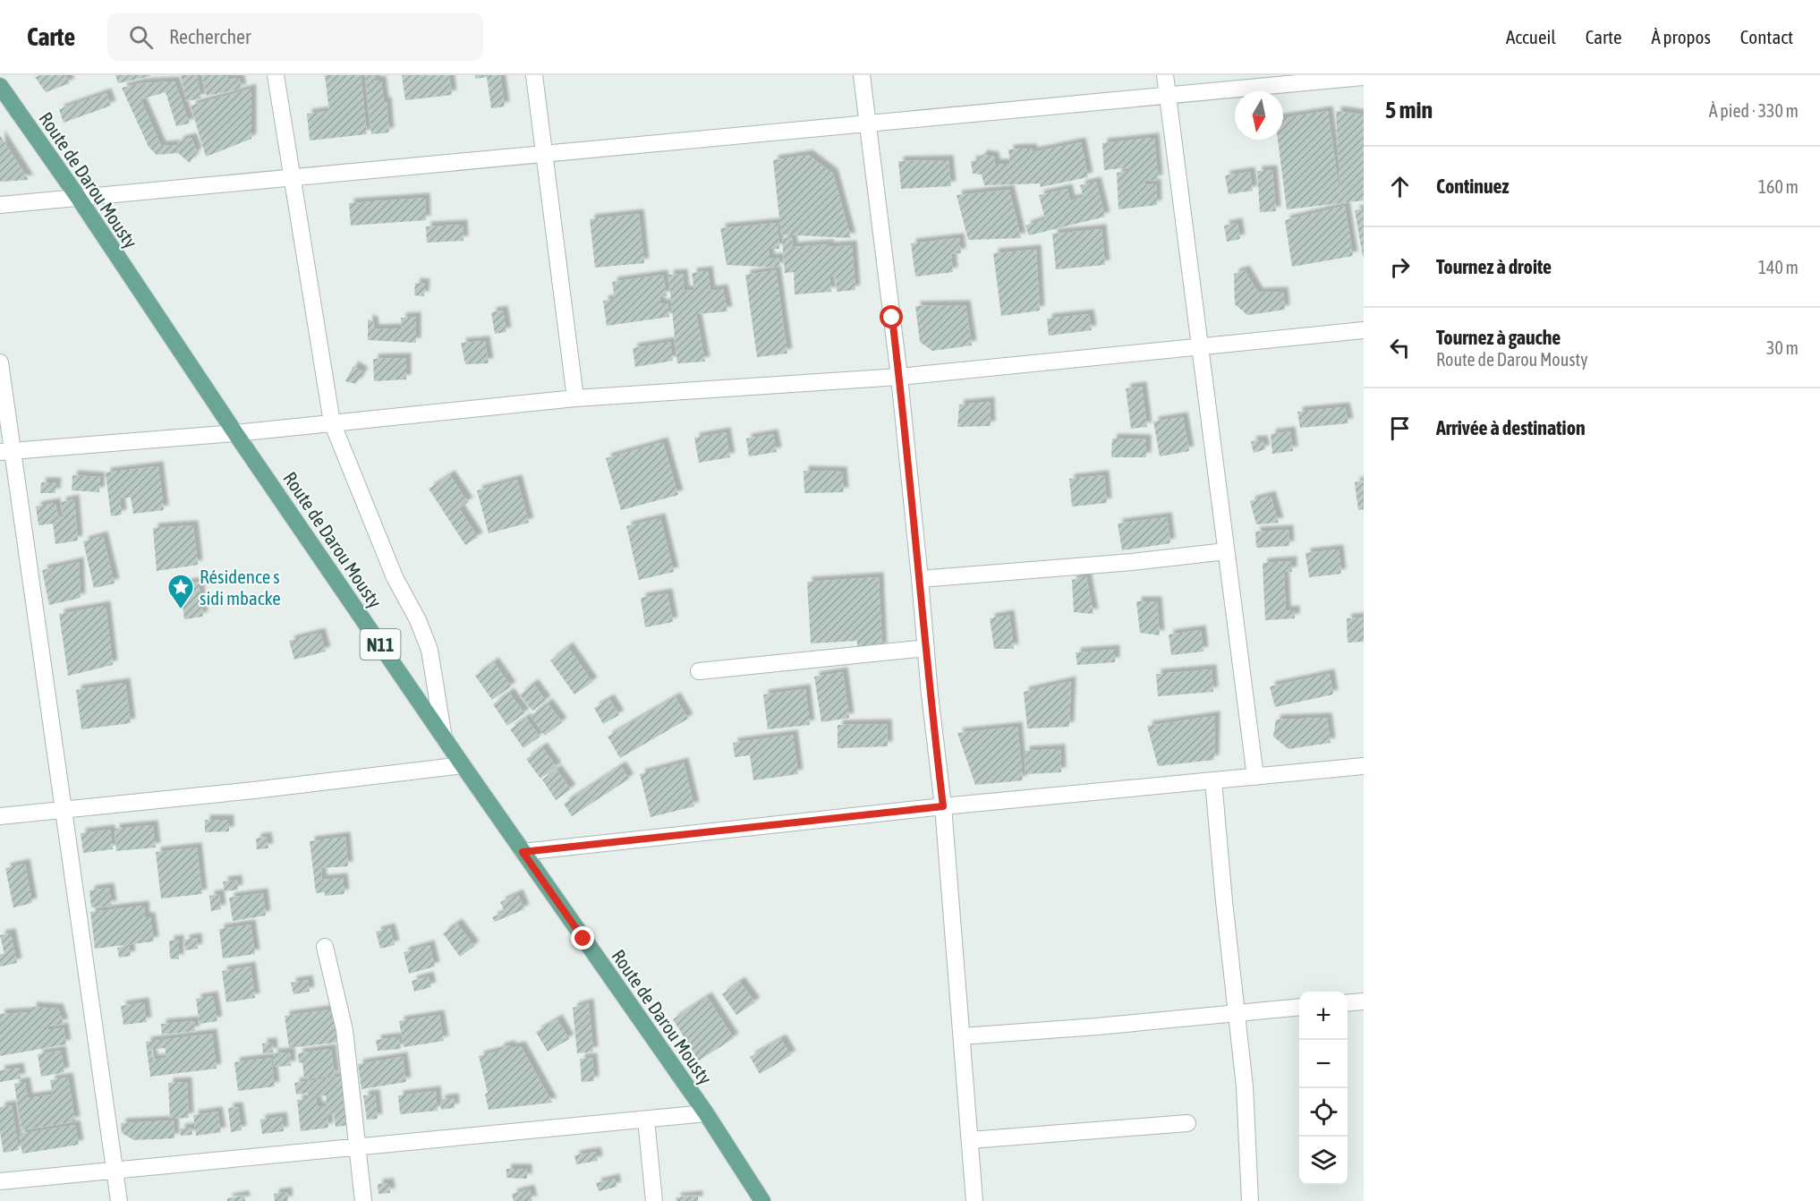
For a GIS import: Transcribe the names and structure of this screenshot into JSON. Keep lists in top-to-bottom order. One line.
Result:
{"streets":{"main road":["Route de Darou Mousty","N11"]},"places":{"place":["Résidence s sidi mbacke"]},"north":"bottom","page":{"header":"Carte","search":"Rechercher","nav":["Accueil","Carte","À propos","Contact"],"heading":["5 min","À pied · 330 m"],"list":[["Continuez","160 m"],["Tournez à droite","140 m"],["Tournez à gauche","Route de Darou Mousty","30 m"],"Arrivée à destination"],"map_buttons":["+","−"]}}
